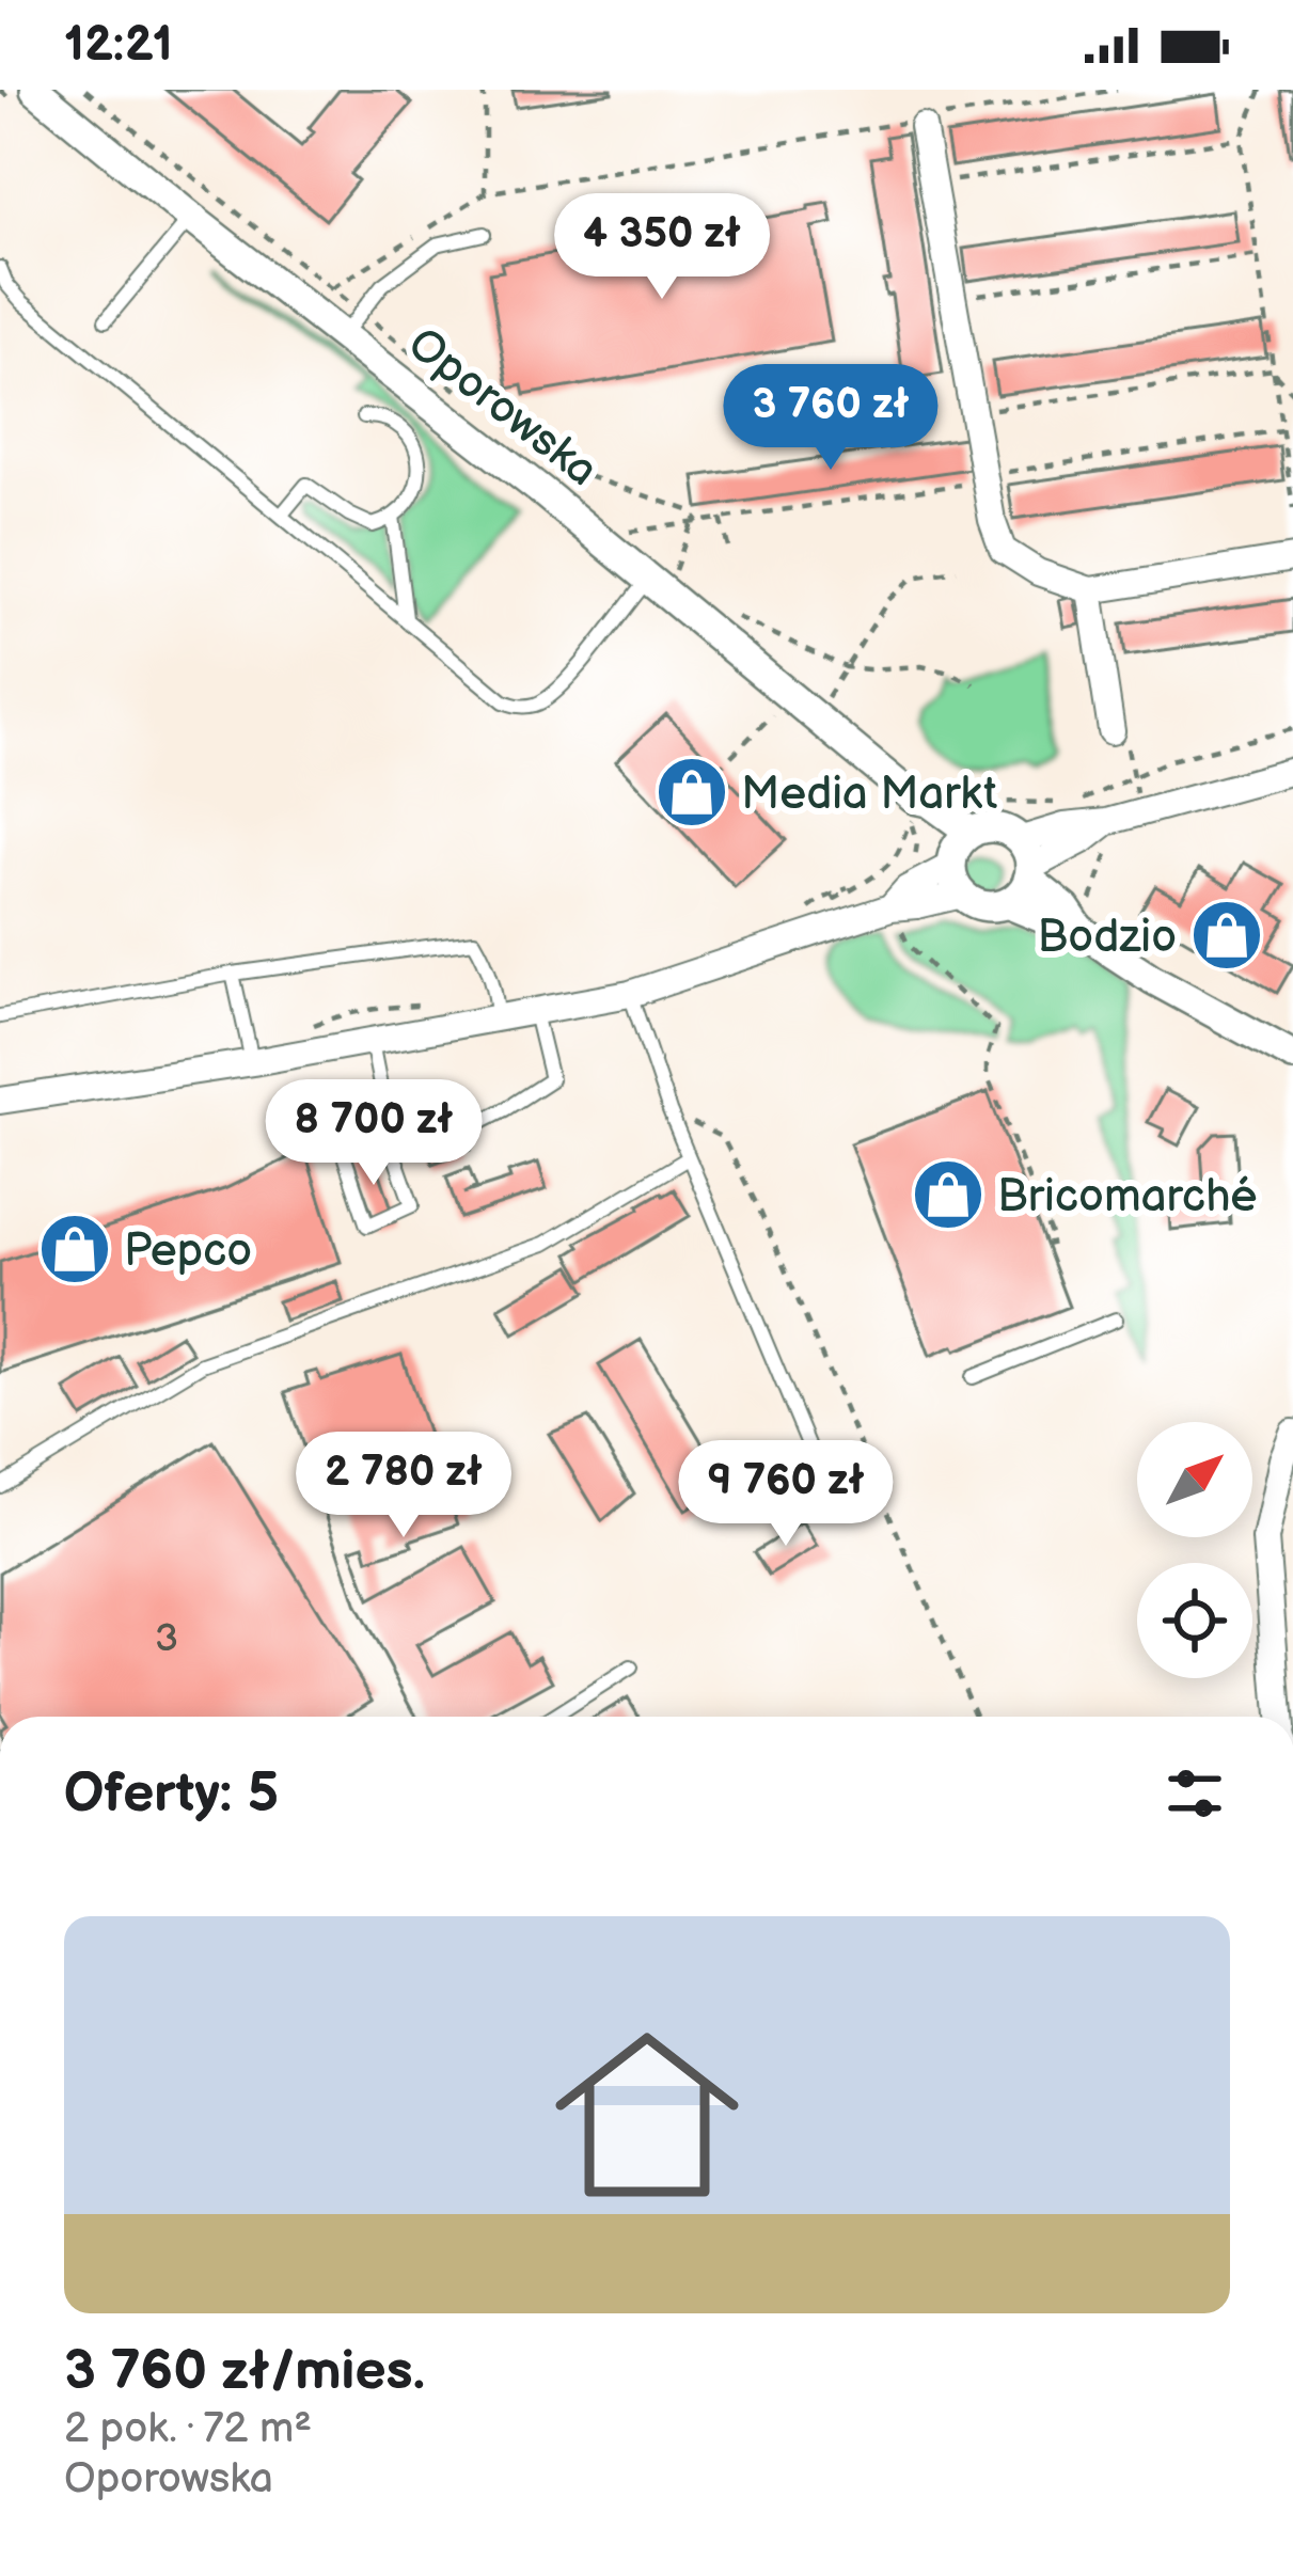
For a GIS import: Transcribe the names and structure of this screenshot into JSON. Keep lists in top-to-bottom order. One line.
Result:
{"streets":{"street":["Oporowska"]},"places":{"shop":["Media Markt","Bodzio","Bricomarché","Pepco"]},"house_numbers":["3"],"north":"top right","page":{"status":"12:21","price":["4 350 zł","3 760 zł","8 700 zł","2 780 zł","9 760 zł"],"heading":"Oferty: 5","list":[{"name":"3 760 zł/mies.","note":"2 pok. · 72 m² · Oporowska"}]}}
